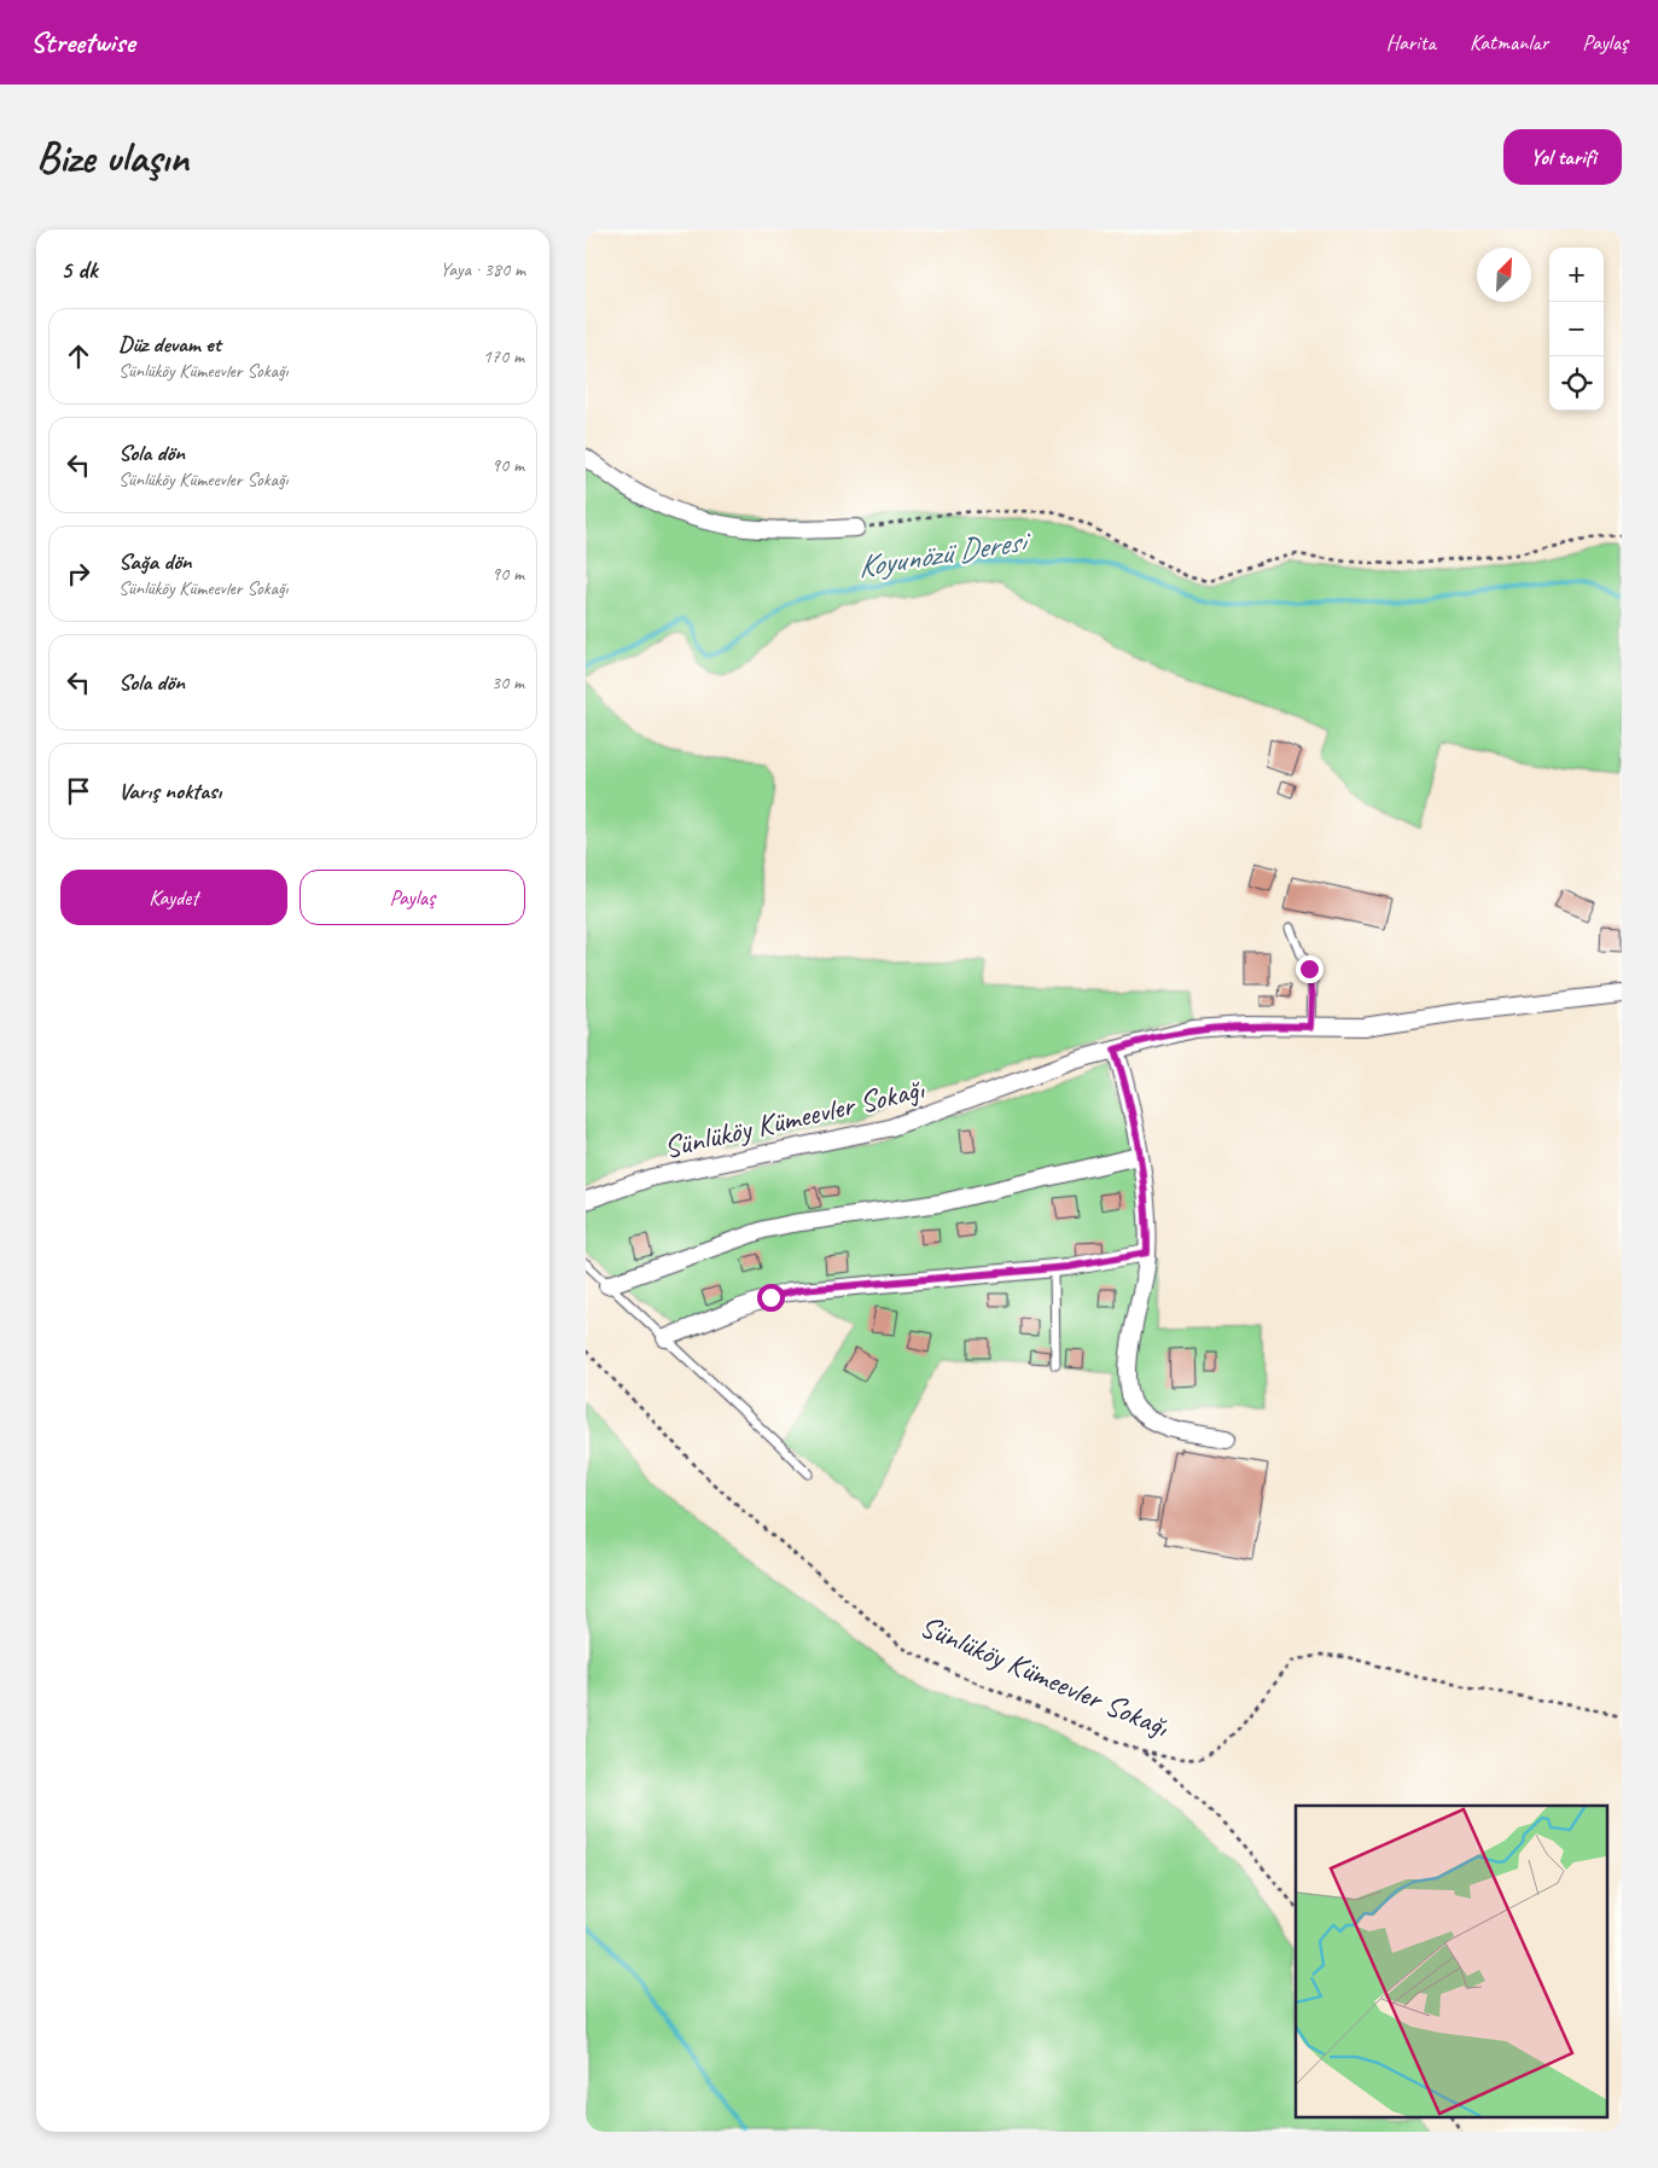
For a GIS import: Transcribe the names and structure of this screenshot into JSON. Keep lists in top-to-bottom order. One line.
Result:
{"streets":{"street":["Sünlüköy Kümeevler Sokağı"]},"water":["Koyunözü Deresi"],"north":"top right","page":{"header":"Streetwise","nav":["Harita","Katmanlar","Paylaş"],"buttons":["Yol tarifi",["Kaydet","Paylaş"]],"title":"Bize ulaşın","heading":["5 dk","Yaya · 380 m"],"map_buttons":["+","−"],"list":[["Düz devam et","Sünlüköy Kümeevler Sokağı","170 m"],["Sola dön","Sünlüköy Kümeevler Sokağı","90 m"],["Sağa dön","Sünlüköy Kümeevler Sokağı","90 m"],["Sola dön","30 m"],"Varış noktası"]}}
